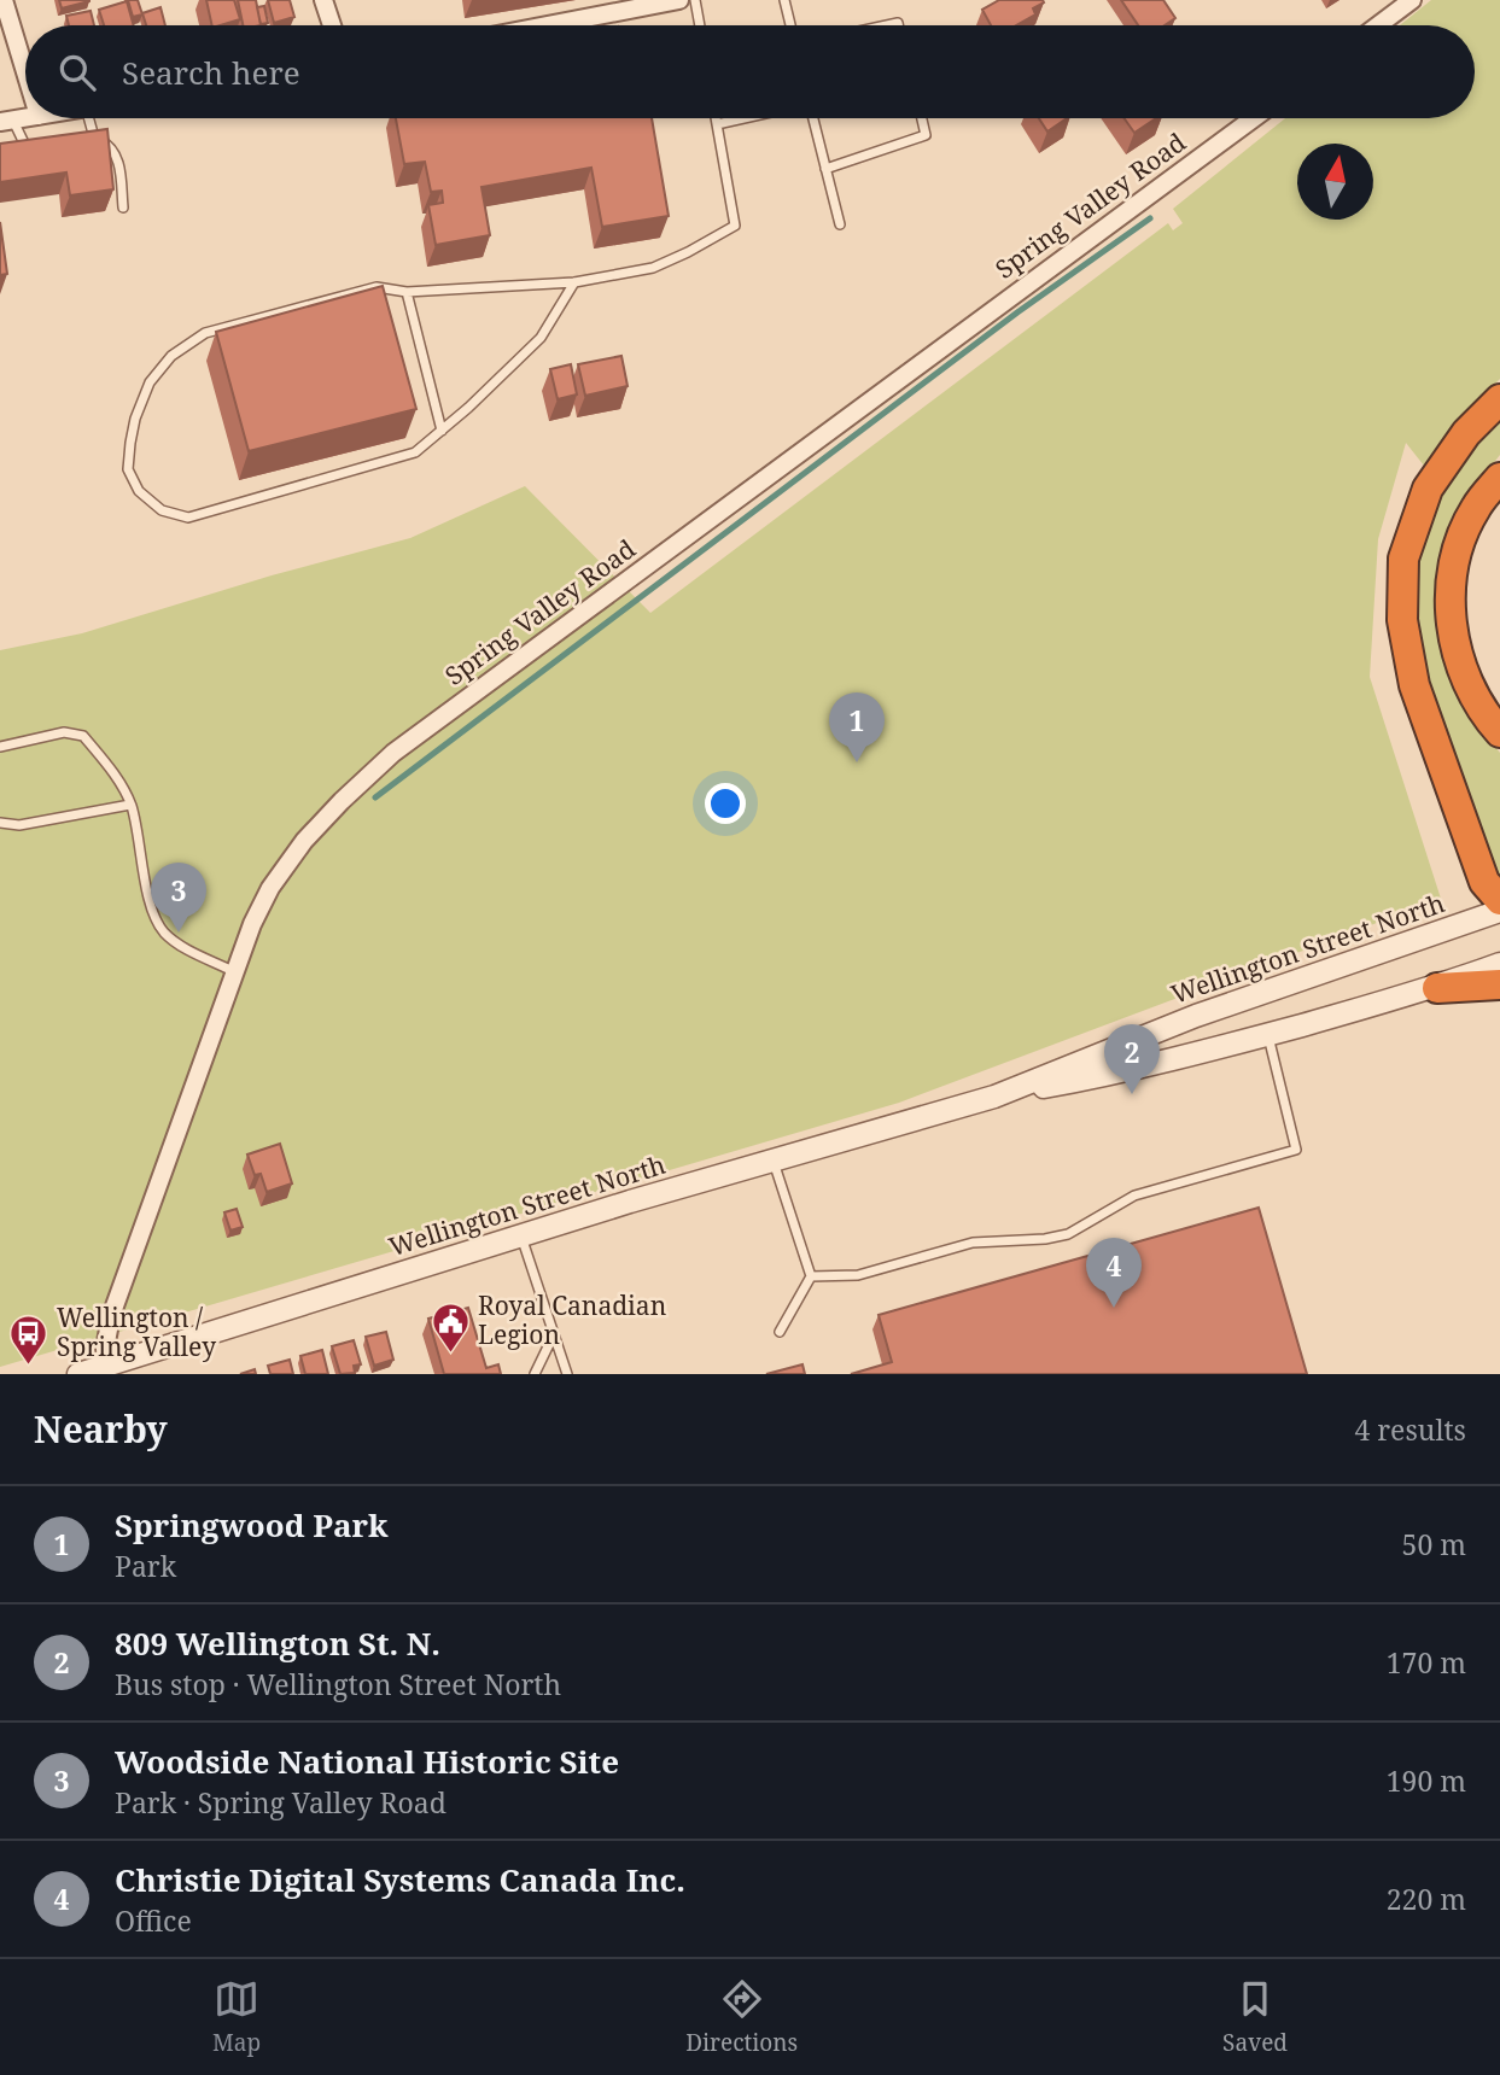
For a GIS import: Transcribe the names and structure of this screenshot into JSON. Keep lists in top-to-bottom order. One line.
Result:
{"streets":{"street":["Spring Valley Road","Wellington Street North"]},"crossings":[["Spring Valley Road","Wellington Street North"]],"places":{"public building":["Royal Canadian Legion"],"bus stop":["Wellington / Spring Valley"]},"north":"top","page":{"search":"Search here","pins":["1","3","2","4"],"heading":["Nearby","4 results"],"list":[{"mark":"1","name":"Springwood Park","note":"Park","value":"50 m"},{"mark":"2","name":"809 Wellington St. N.","note":"Bus stop · Wellington Street North","value":"170 m"},{"mark":"3","name":"Woodside National Historic Site","note":"Park · Spring Valley Road","value":"190 m"},{"mark":"4","name":"Christie Digital Systems Canada Inc.","note":"Office","value":"220 m"}],"nav":["Map","Directions","Saved"]}}
